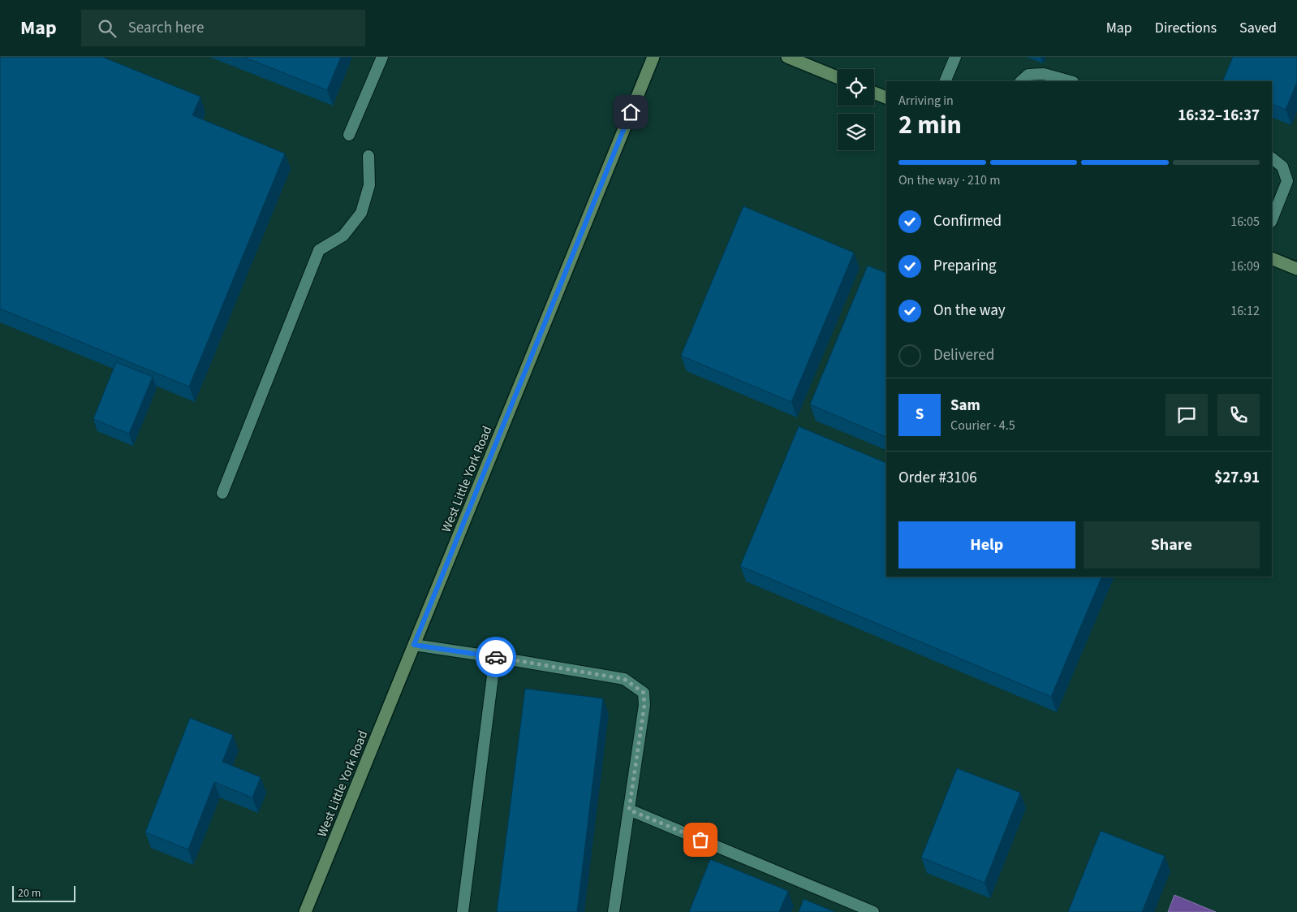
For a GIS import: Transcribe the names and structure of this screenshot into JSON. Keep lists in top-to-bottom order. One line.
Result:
{"streets":{"main road":["West Little York Road"]},"scale_bar":"20 m","page":{"header":"Map","search":"Search here","nav":["Map","Directions","Saved"],"heading":["2 min","Arriving in","16:32–16:37"],"panel":["Sam","Courier · 4.5","Order #3106","$27.91"],"bar":"On the way · 210 m","list":[["Confirmed","16:05"],["Preparing","16:09"],["On the way","16:12"],"Delivered"],"round":"S","buttons":["Help","Share"],"scale":"20 m"}}
